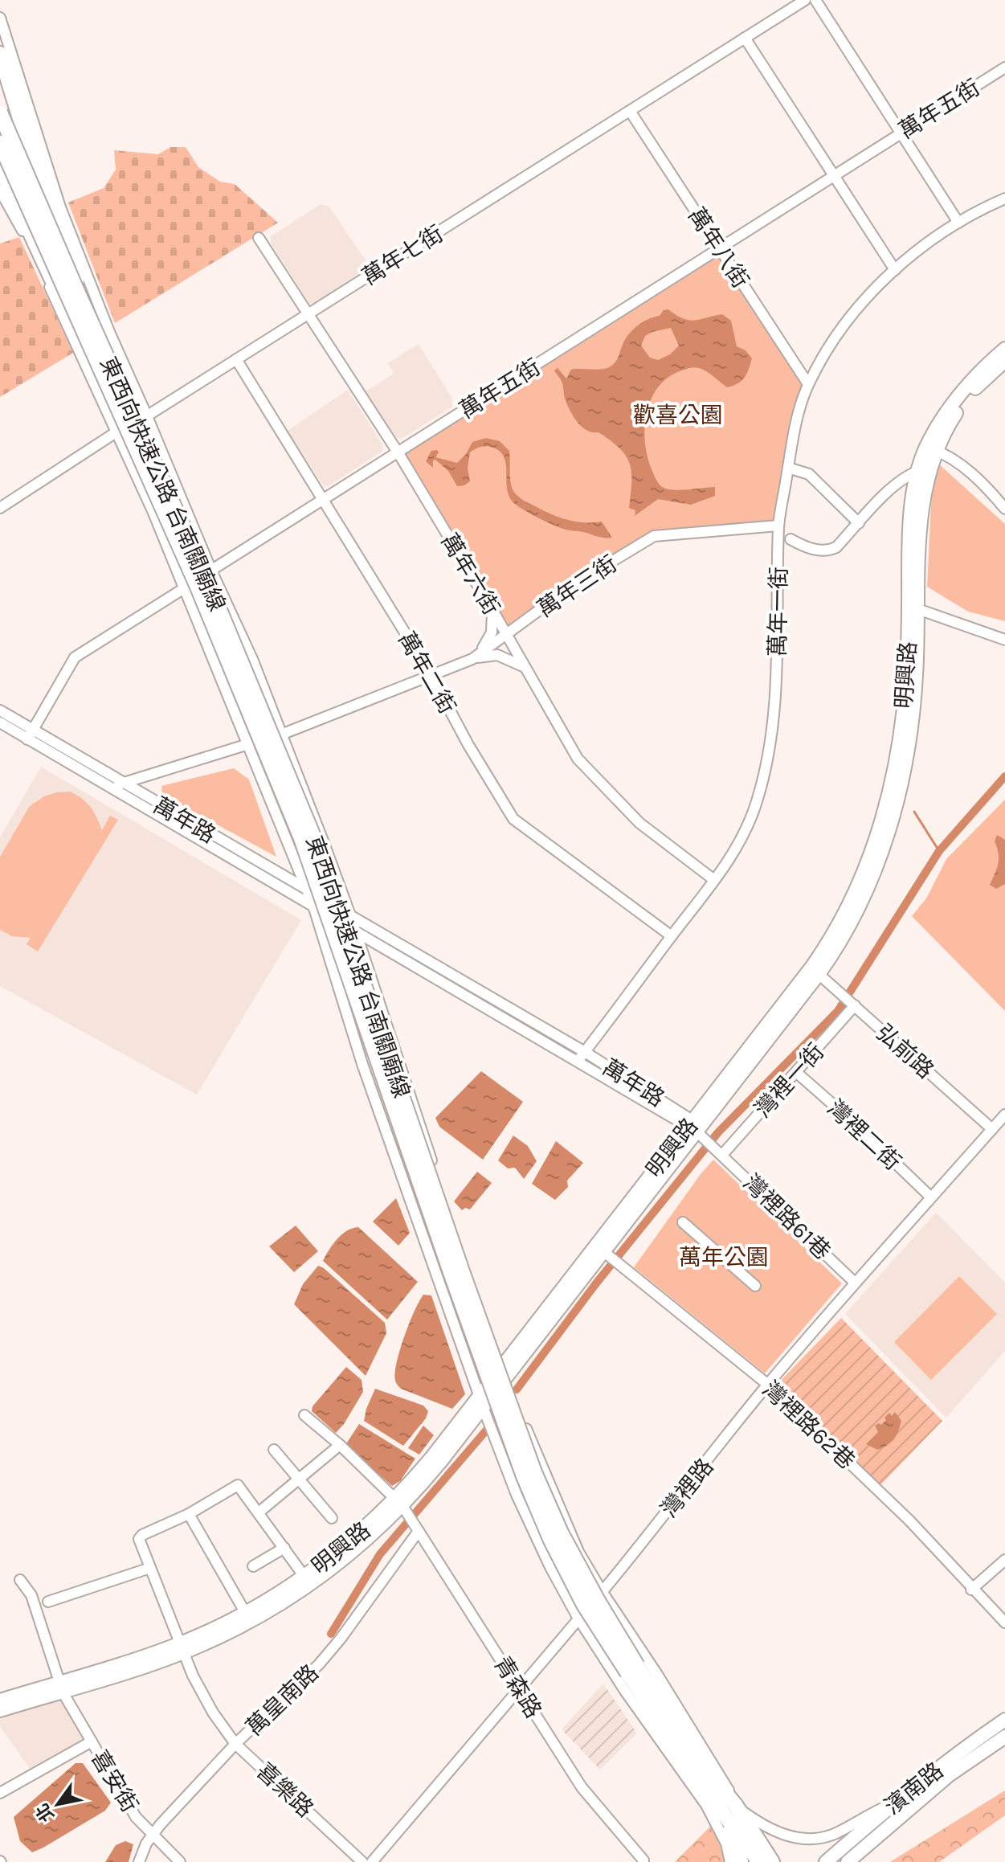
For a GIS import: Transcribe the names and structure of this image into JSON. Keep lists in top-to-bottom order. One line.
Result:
{"streets":{"highway":["東西向快速公路 台南關廟線"],"main road":["明興路","濱南路"],"street":["萬年五街","萬年八街","萬年七街","萬年六街","萬年三街","萬年一街","萬年二街","萬年路","弘前路","灣裡一街","灣裡二街","灣裡路61巷","灣裡路62巷","灣裡路","青森路","萬皇南路","喜安街","喜樂路"]},"crossings":[["萬年五街","萬年八街"],["萬年五街","萬年六街"],["萬年五街","萬年二街"],["萬年五街","萬年路"],["萬年八街","萬年七街"],["萬年八街","萬年一街"],["萬年七街","萬年六街"],["萬年七街","萬年二街"],["萬年六街","萬年三街"],["萬年六街","萬年一街"],["萬年三街","萬年一街"],["萬年三街","萬年二街"],["萬年一街","萬年二街"],["萬年一街","萬年路"],["明興路","萬年路"],["明興路","弘前路"],["明興路","灣裡路62巷"],["明興路","青森路"],["明興路","喜安街"],["明興路","喜樂路"],["萬年路","灣裡一街"],["萬年路","灣裡路61巷"],["弘前路","灣裡一街"],["弘前路","灣裡路"],["灣裡一街","灣裡二街"],["灣裡一街","灣裡路61巷"],["灣裡二街","灣裡路"],["灣裡路61巷","灣裡路"],["灣裡路62巷","灣裡路"],["灣裡路","青森路"],["青森路","萬皇南路"],["萬皇南路","喜安街"],["萬皇南路","喜樂路"]],"parks":["歡喜公園","萬年公園"],"north":"bottom left"}
